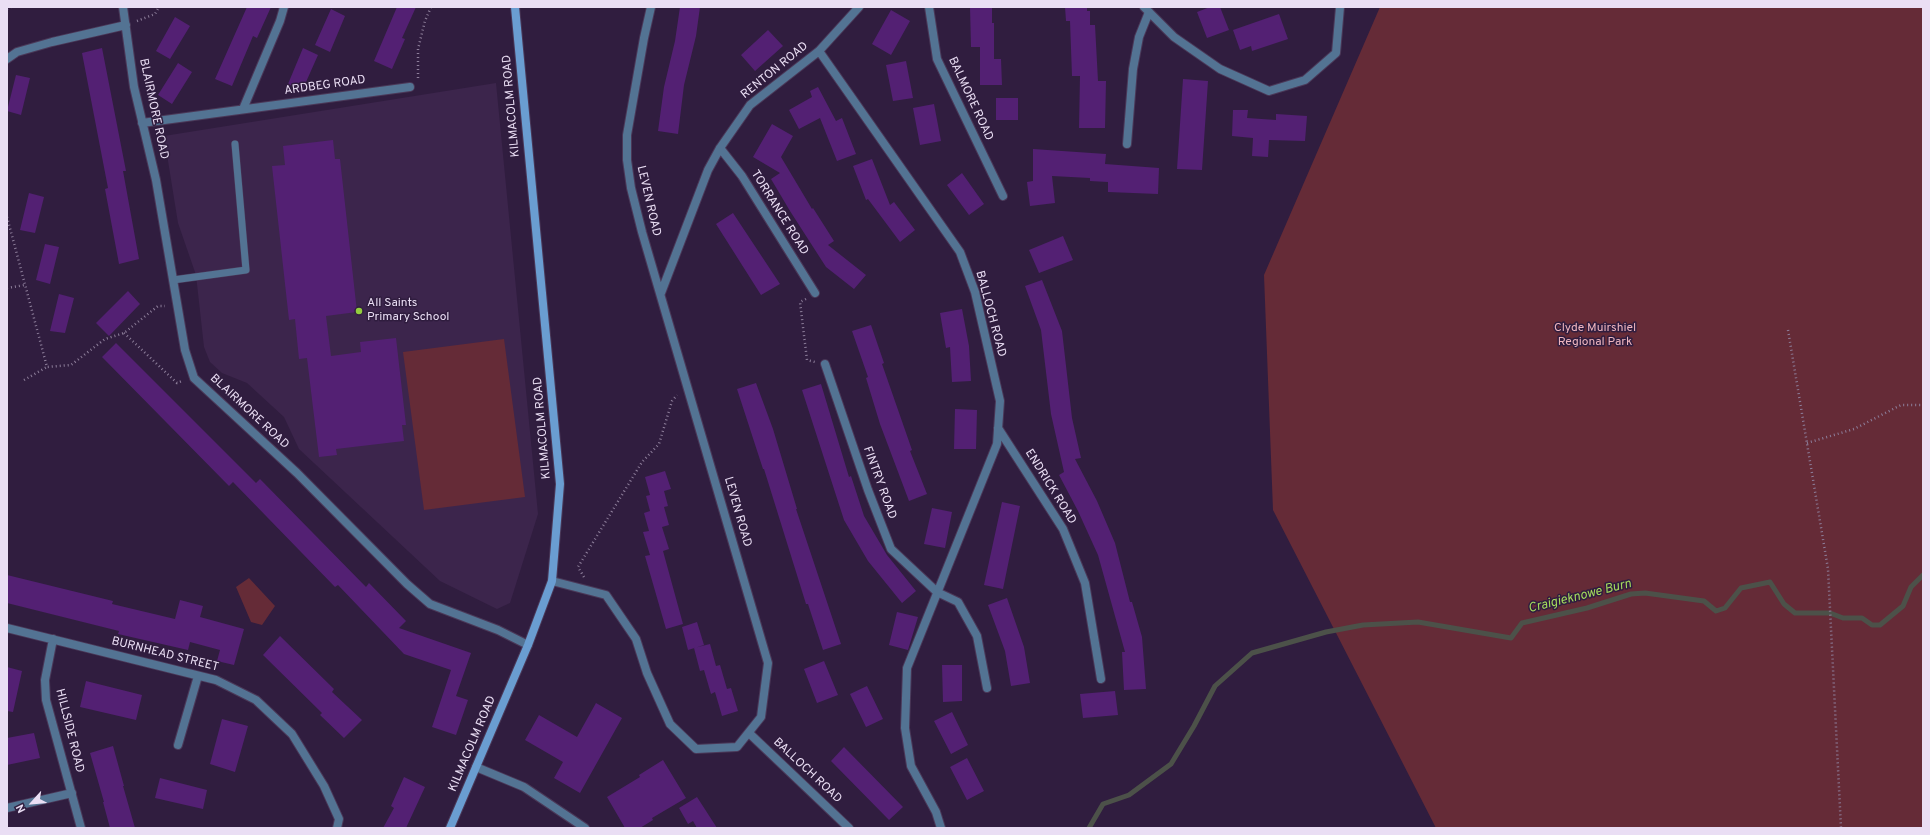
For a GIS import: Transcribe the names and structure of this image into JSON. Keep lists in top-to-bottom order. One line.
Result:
{"streets":{"main road":["KILMACOLM ROAD"],"street":["RENTON ROAD","ARDBEG ROAD","BALMORE ROAD","BLAIRMORE ROAD","LEVEN ROAD","TORRANCE ROAD","BALLOCH ROAD","FINTRY ROAD","ENDRICK ROAD","BURNHEAD STREET","HILLSIDE ROAD"]},"crossings":[["RENTON ROAD","LEVEN ROAD"],["RENTON ROAD","TORRANCE ROAD"],["RENTON ROAD","BALLOCH ROAD"],["ARDBEG ROAD","BLAIRMORE ROAD"],["KILMACOLM ROAD","BLAIRMORE ROAD"],["KILMACOLM ROAD","LEVEN ROAD"],["LEVEN ROAD","BALLOCH ROAD"],["BALLOCH ROAD","FINTRY ROAD"],["BALLOCH ROAD","ENDRICK ROAD"],["BURNHEAD STREET","HILLSIDE ROAD"]],"water":["Craigieknowe Burn"],"parks":["Clyde Muirshiel Regional Park"],"places":["All Saints Primary School"],"north":"bottom left"}
